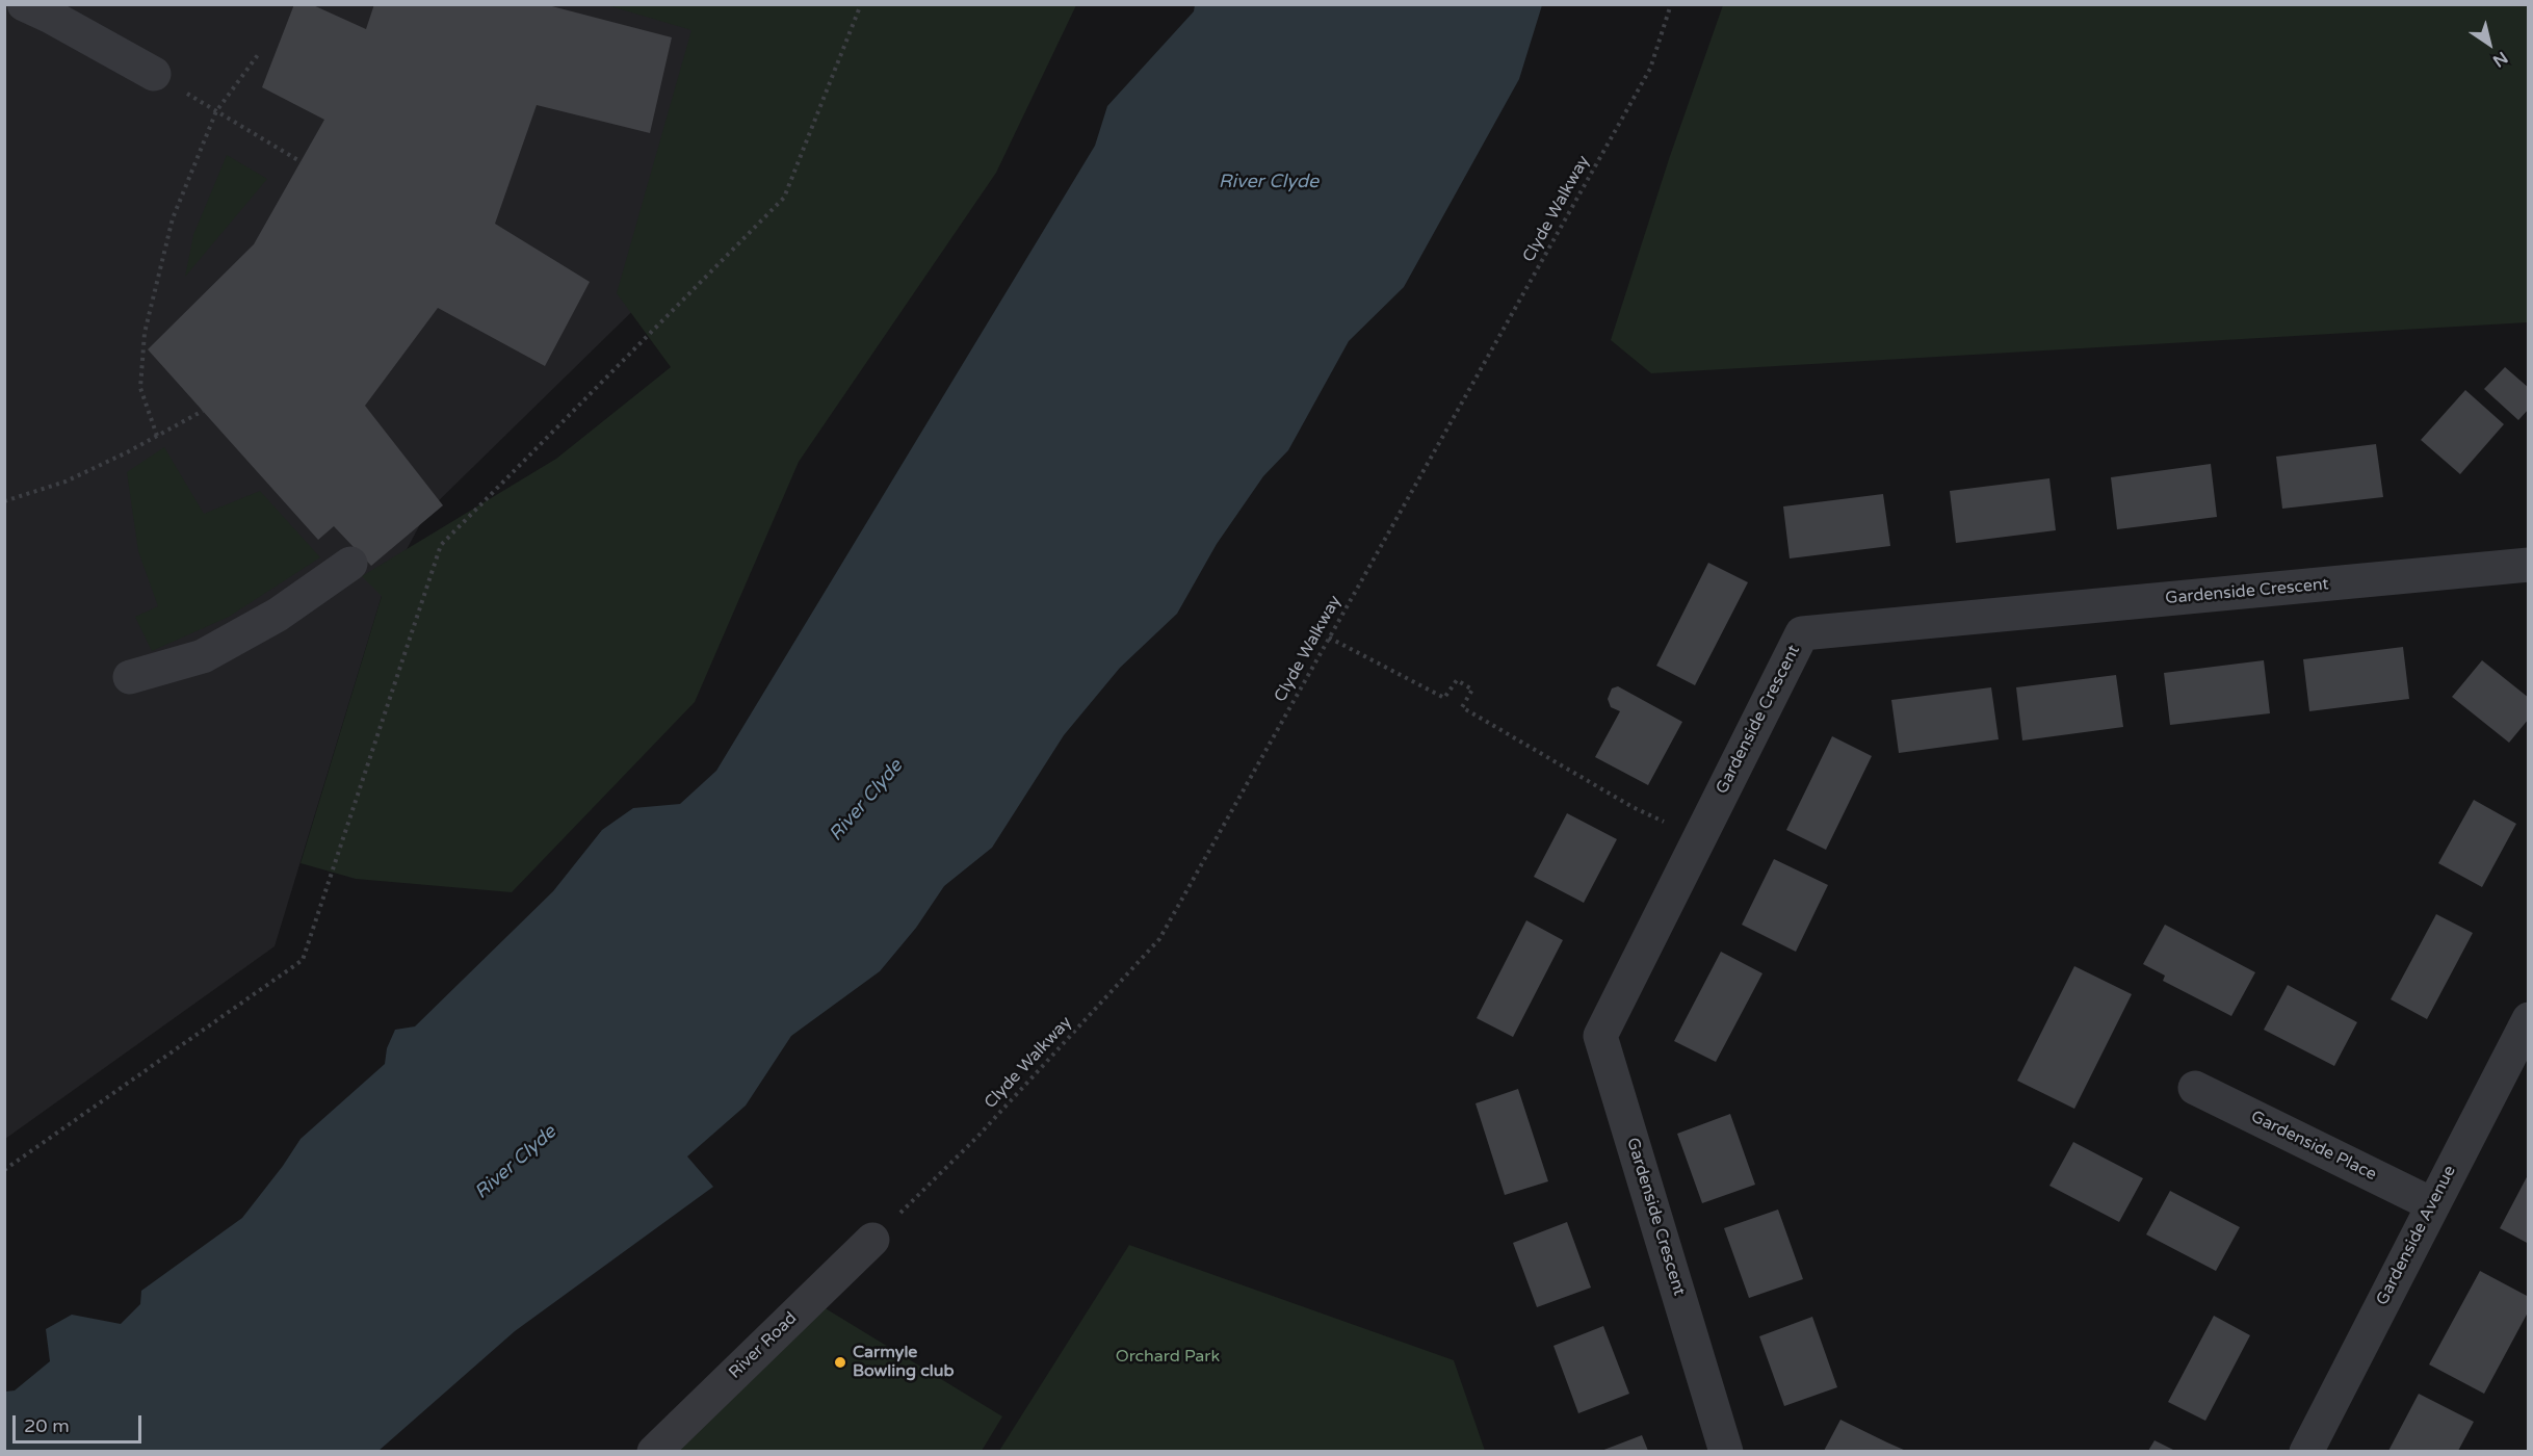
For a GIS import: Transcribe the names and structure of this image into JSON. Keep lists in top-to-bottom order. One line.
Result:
{"streets":{"street":["Gardenside Crescent","Gardenside Place","Gardenside Avenue","River Road"],"path":["Clyde Walkway"]},"crossings":[["Clyde Walkway","River Road"],["Gardenside Place","Gardenside Avenue"]],"water":["River Clyde"],"parks":["Orchard Park"],"places":["Carmyle Bowling club"],"scale_bar":"20 m","north":"bottom right"}
